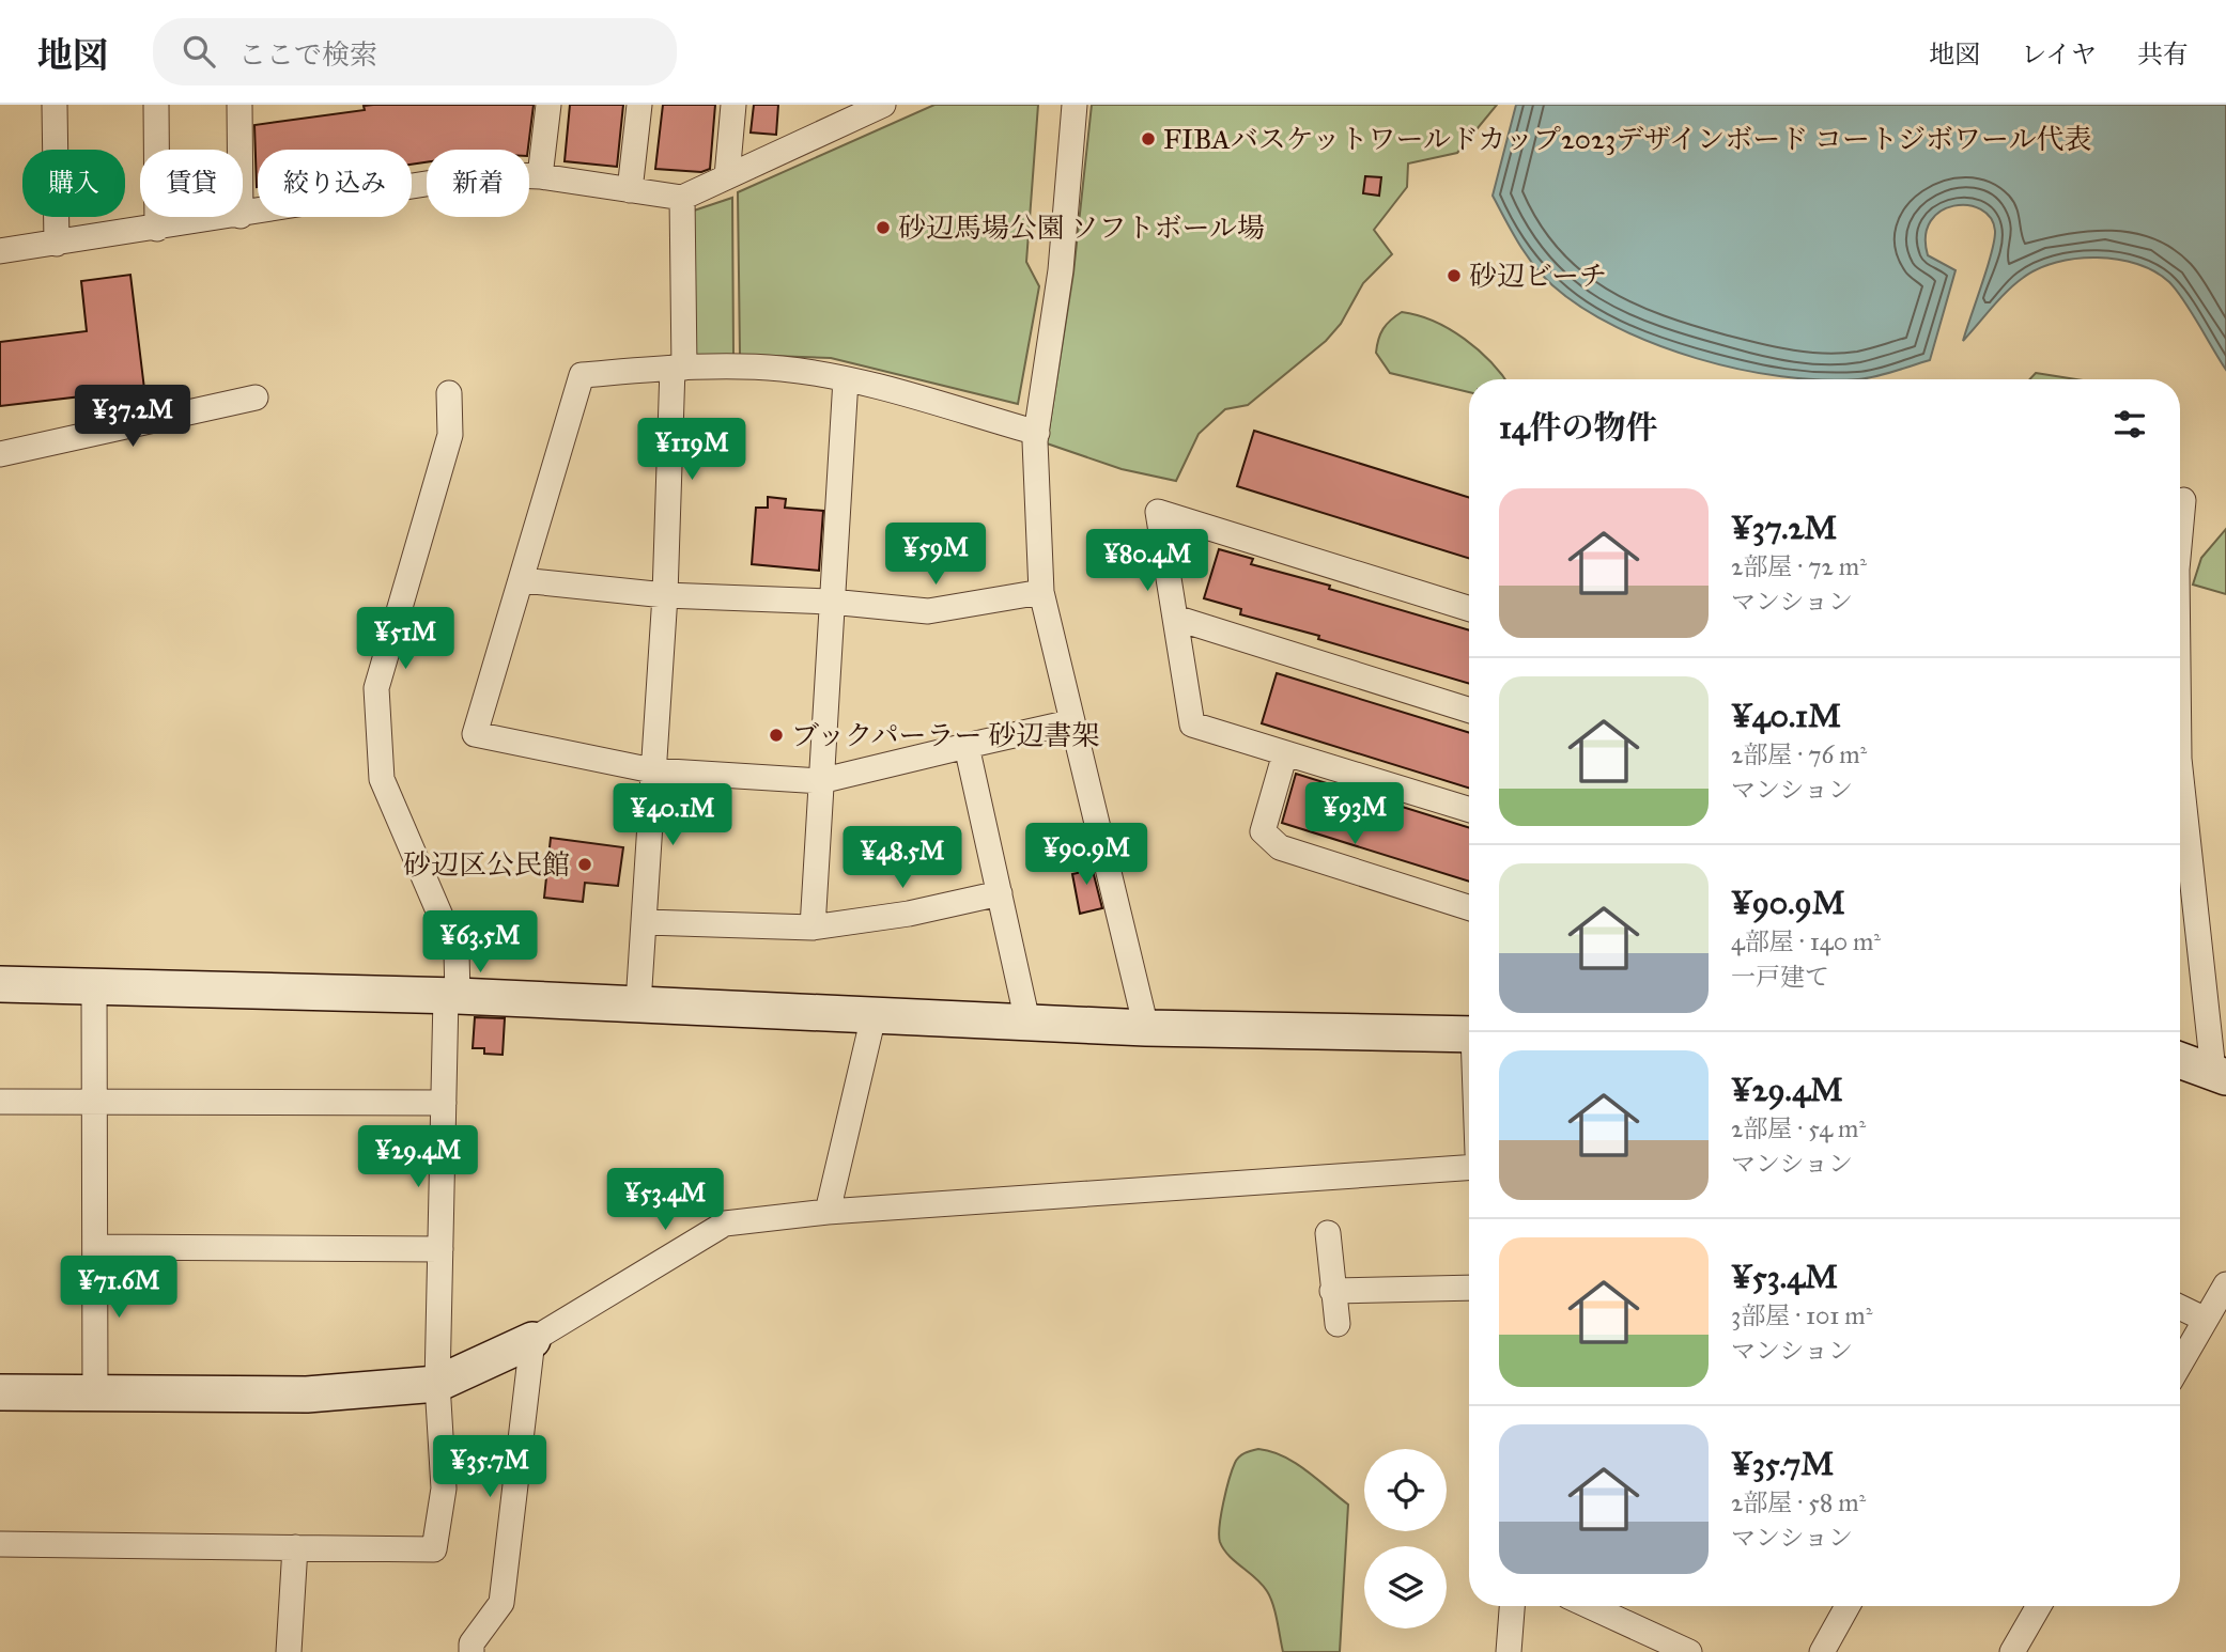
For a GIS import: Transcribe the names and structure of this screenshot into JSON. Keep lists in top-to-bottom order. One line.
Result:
{"places":["FIBAバスケットワールドカップ2023デザインボード コートジボワール代表","砂辺馬場公園 ソフトボール場","砂辺ビーチ","ブックパーラー 砂辺書架","砂辺区公民館"],"page":{"header":"地図","search":"ここで検索","nav":["地図","レイヤ","共有"],"chip":["購入","賃貸","絞り込み","新着"],"heading":"14件の物件","price":["¥37.2M","¥119M","¥59M","¥80.4M","¥51M","¥93M","¥40.1M","¥90.9M","¥48.5M","¥63.5M","¥29.4M","¥53.4M","¥71.6M","¥35.7M"],"list":[{"name":"¥37.2M","note":"2部屋 · 72 m² · マンション"},{"name":"¥40.1M","note":"2部屋 · 76 m² · マンション"},{"name":"¥90.9M","note":"4部屋 · 140 m² · 一戸建て"},{"name":"¥29.4M","note":"2部屋 · 54 m² · マンション"},{"name":"¥53.4M","note":"3部屋 · 101 m² · マンション"},{"name":"¥35.7M","note":"2部屋 · 58 m² · マンション"}]}}
